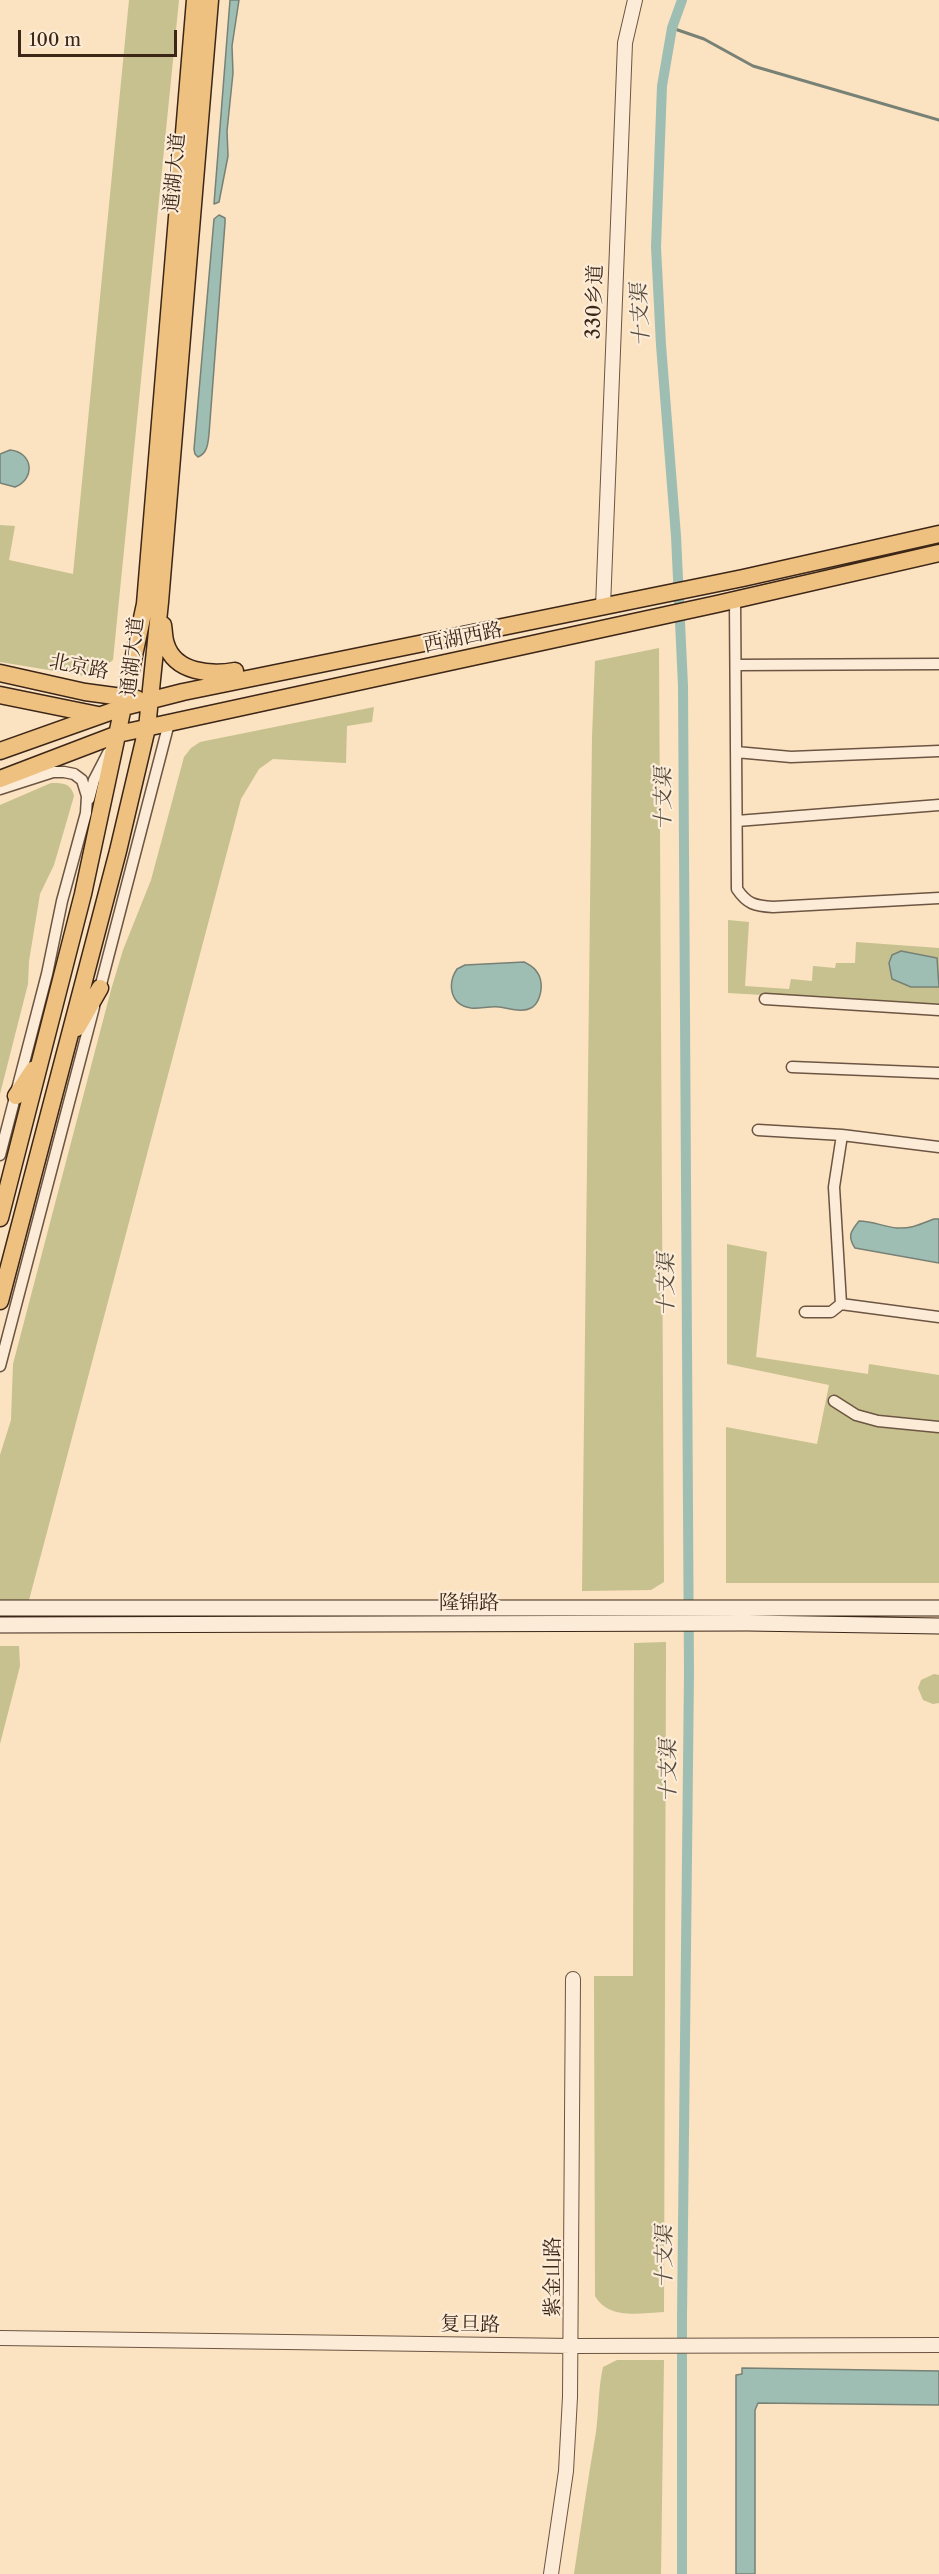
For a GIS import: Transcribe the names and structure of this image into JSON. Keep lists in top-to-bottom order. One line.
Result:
{"streets":{"main road":["通湖大道","西湖西路","北京路","隆锦路"],"street":["330乡道","紫金山路","复旦路"]},"crossings":[["通湖大道","西湖西路"],["通湖大道","北京路"],["330乡道","西湖西路"],["西湖西路","北京路"],["紫金山路","复旦路"]],"water":["十支渠"],"scale_bar":"100 m"}
